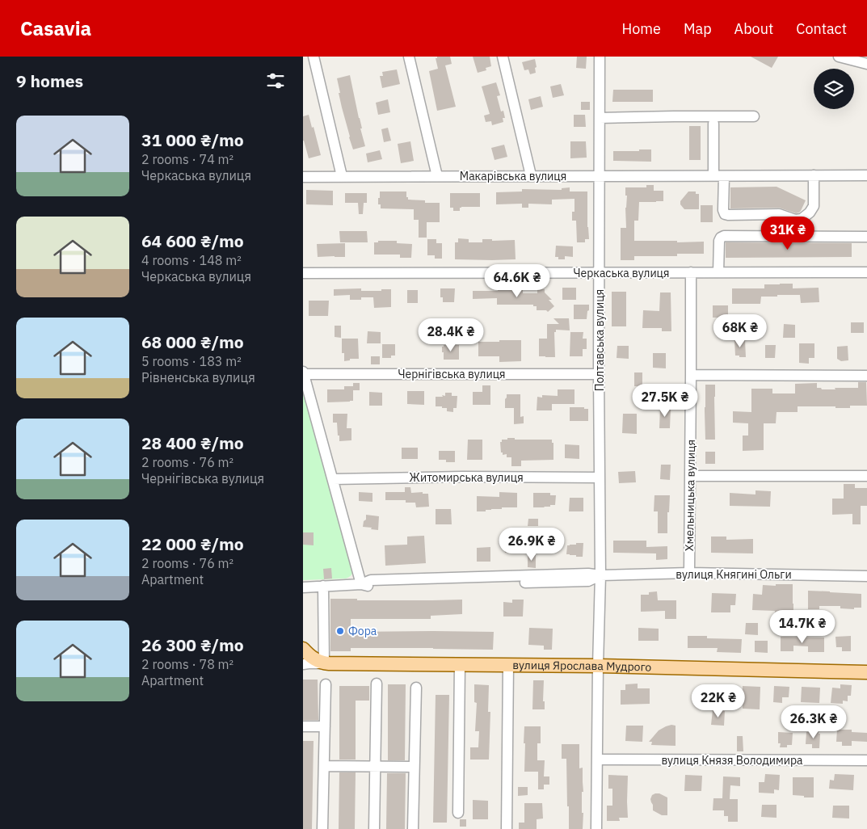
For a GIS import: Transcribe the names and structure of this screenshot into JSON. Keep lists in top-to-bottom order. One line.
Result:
{"streets":{"main road":["вулиця Ярослава Мудрого"],"street":["Макарівська вулиця","Черкаська вулиця","Полтавська вулиця","Чернігівська вулиця","Житомирська вулиця","Хмельницька вулиця","вулиця Княгині Ольги","вулиця Князя Володимира"]},"crossings":[["Макарівська вулиця","Полтавська вулиця"],["Черкаська вулиця","Полтавська вулиця"],["Черкаська вулиця","Хмельницька вулиця"],["Полтавська вулиця","Чернігівська вулиця"],["Полтавська вулиця","Житомирська вулиця"],["Полтавська вулиця","вулиця Княгині Ольги"],["Полтавська вулиця","вулиця Ярослава Мудрого"],["Полтавська вулиця","вулиця Князя Володимира"],["Хмельницька вулиця","вулиця Княгині Ольги"]],"places":["Фора"],"page":{"header":"Casavia","nav":["Home","Map","About","Contact"],"heading":"9 homes","list":[{"name":"31 000 ₴/mo","note":"2 rooms · 74 m² · Черкаська вулиця"},{"name":"64 600 ₴/mo","note":"4 rooms · 148 m² · Черкаська вулиця"},{"name":"68 000 ₴/mo","note":"5 rooms · 183 m² · Рівненська вулиця"},{"name":"28 400 ₴/mo","note":"2 rooms · 76 m² · Чернігівська вулиця"},{"name":"22 000 ₴/mo","note":"2 rooms · 76 m² · Apartment"},{"name":"26 300 ₴/mo","note":"2 rooms · 78 m² · Apartment"}],"price":["31K ₴","64.6K ₴","68K ₴","28.4K ₴","27.5K ₴","26.9K ₴","14.7K ₴","22K ₴","26.3K ₴"]}}
